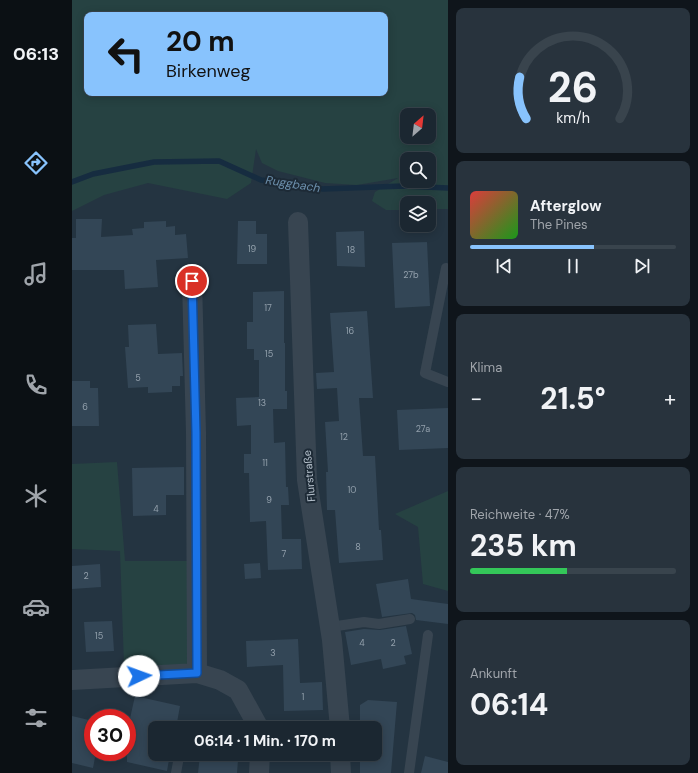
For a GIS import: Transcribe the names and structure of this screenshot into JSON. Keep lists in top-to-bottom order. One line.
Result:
{"streets":{"street":["Flurstraße"]},"water":["Ruggbach"],"house_numbers":["19","18","27b","17","16","15","5","13","6","27a","12","11","10","9","4","8","7","2","15","4","2","3","1"],"north":"top right","page":{"tabs":"06:13","turn":["20 m","Birkenweg"],"song":["Afterglow","The Pines"],"tile":["Klima",["Reichweite · 47%","235 km"],["Ankunft","06:14"]],"heat":["−","21.5°","+"],"limit":"30","trip":"06:14 · 1 Min. · 170 m","gauge":["26","km/h"]}}
